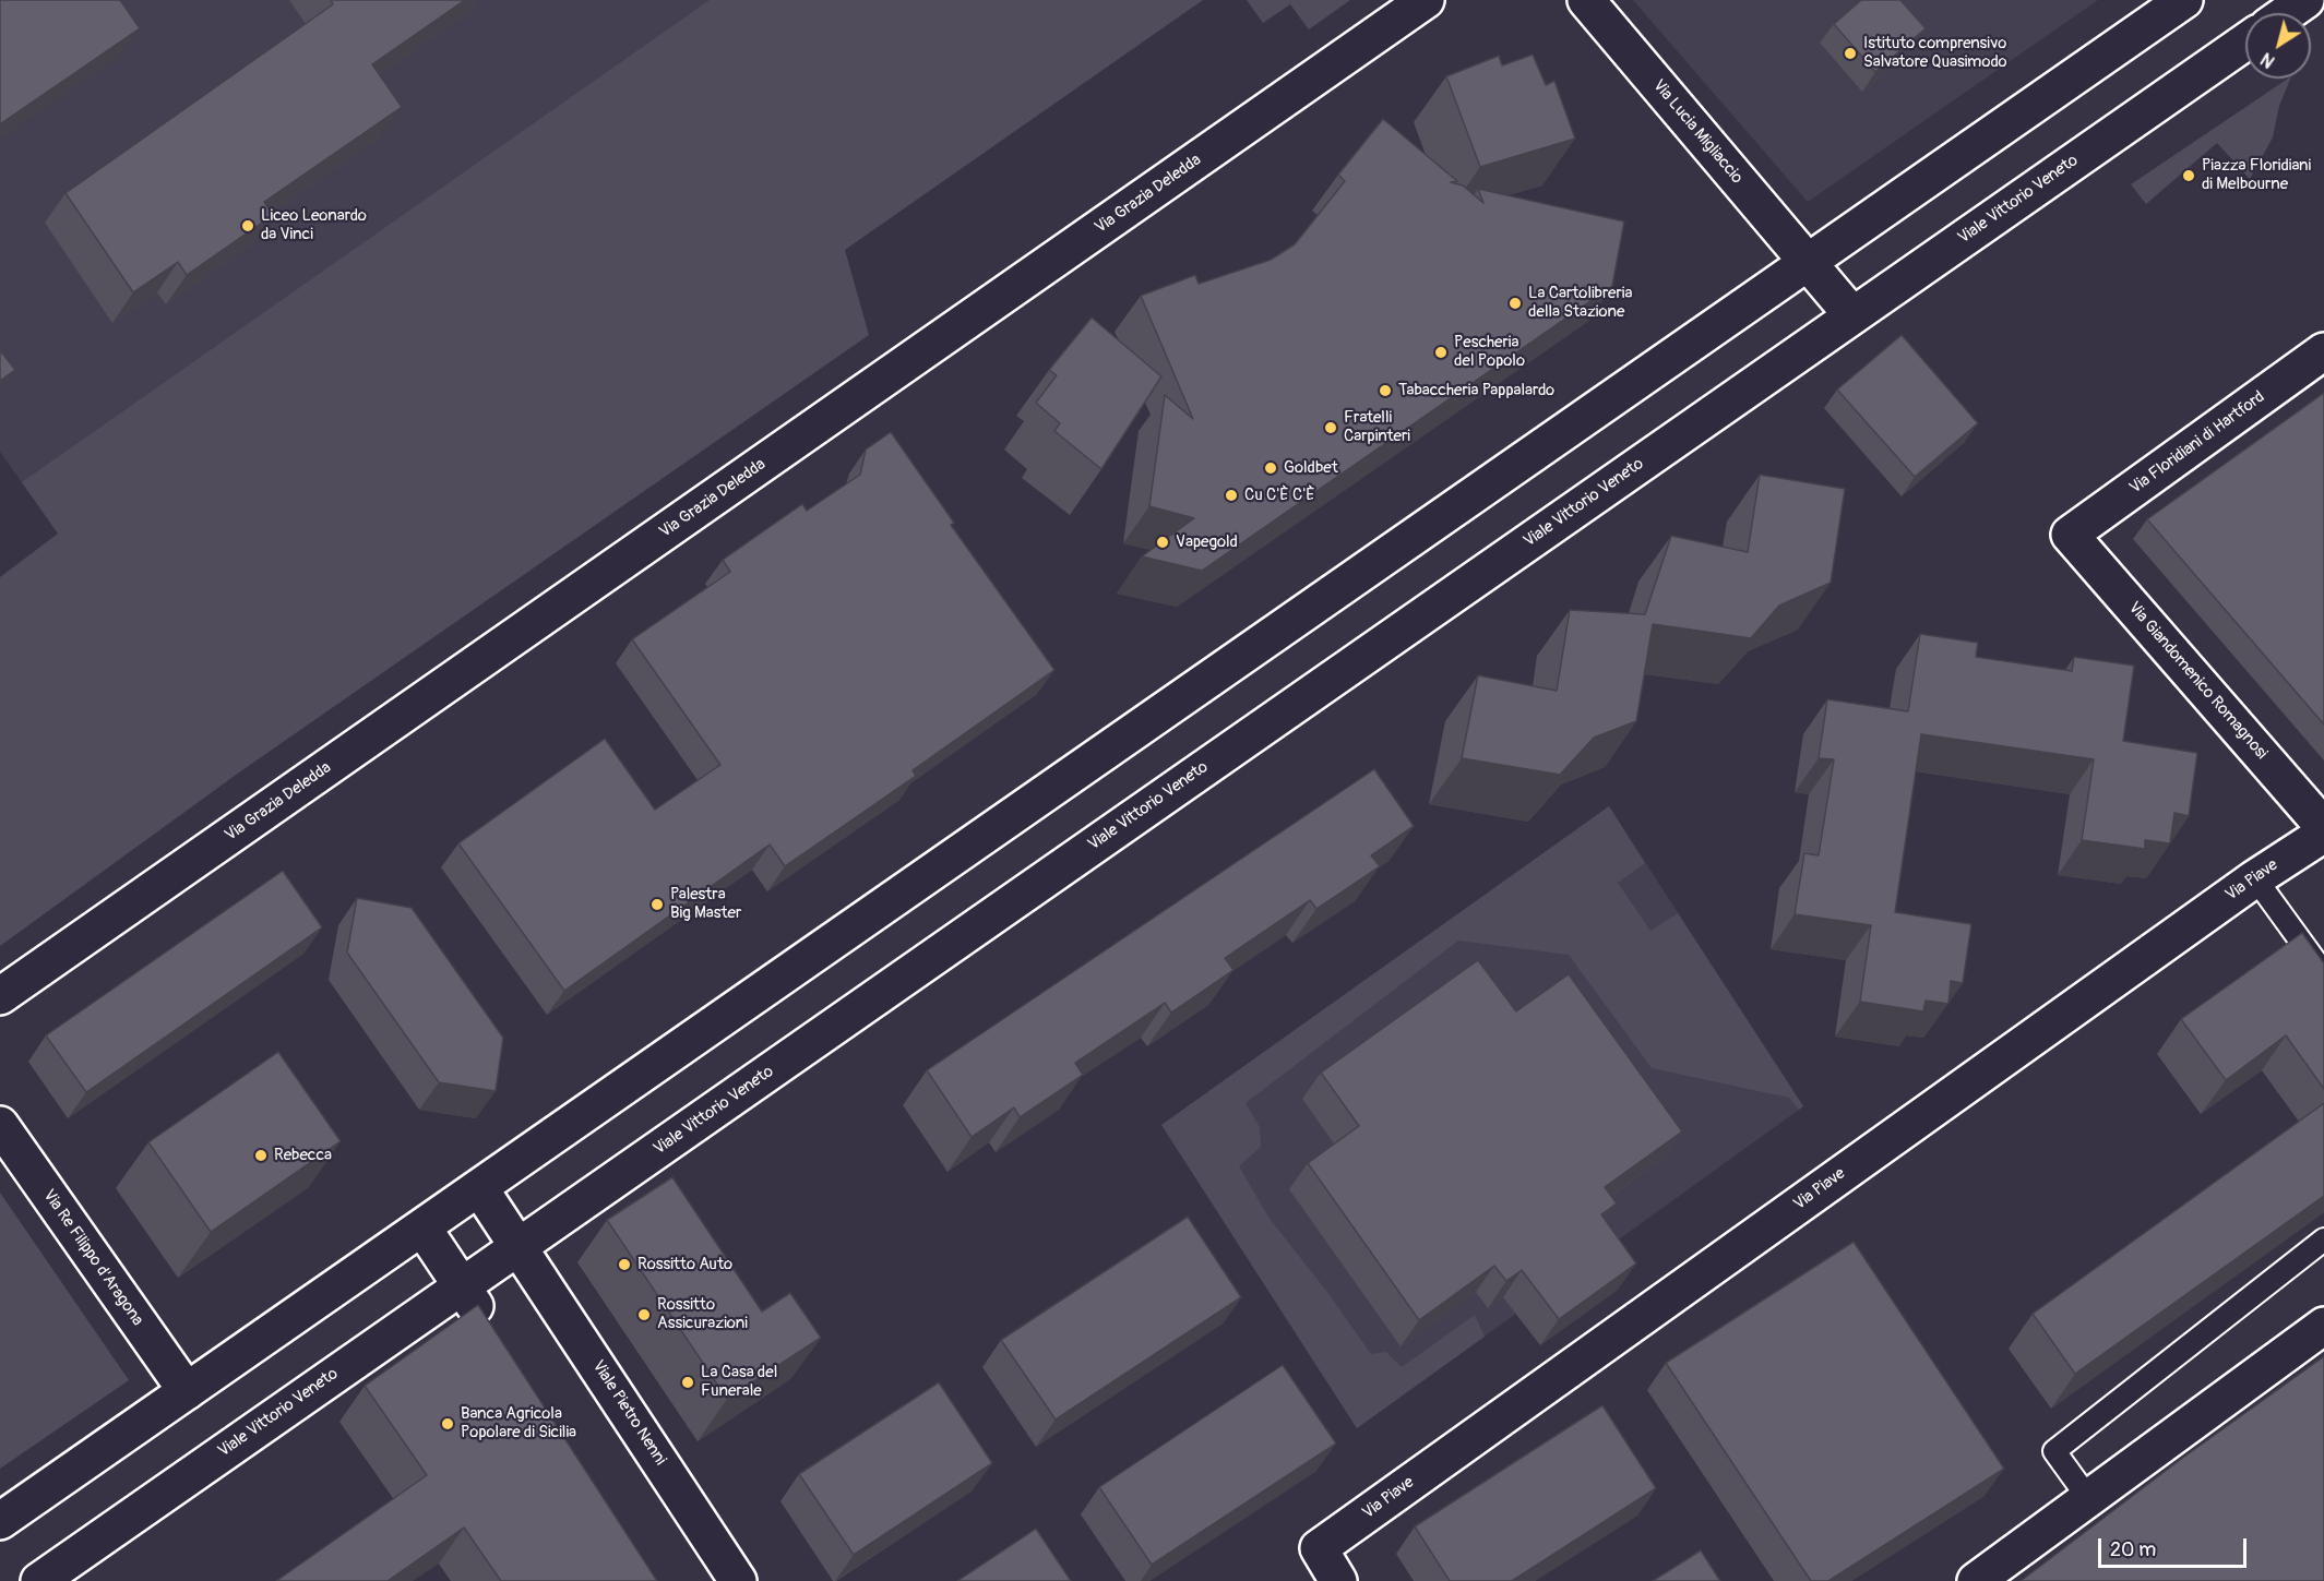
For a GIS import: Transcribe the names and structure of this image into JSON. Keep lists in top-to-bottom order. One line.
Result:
{"streets":{"street":["Via Lucia Migliaccio","Via Grazia Deledda","Viale Vittorio Veneto","Via Floridiani di Hartford","Via Giandomenico Romagnosi","Via Piave","Via Re Filippo d'Aragona","Viale Pietro Nenni"]},"crossings":[["Via Lucia Migliaccio","Viale Vittorio Veneto"],["Viale Vittorio Veneto","Viale Pietro Nenni"],["Via Floridiani di Hartford","Via Giandomenico Romagnosi"]],"places":["Istituto comprensivo Salvatore Quasimodo","Piazza Floridiani di Melbourne","Liceo Leonardo da Vinci","La Cartolibreria della Stazione","Pescheria del Popolo","Tabaccheria Pappalardo","Fratelli Carpinteri","Goldbet","Cu C'È C'È","Vapegold","Palestra Big Master","Rebecca","Rossitto Auto","Rossitto Assicurazioni","La Casa del Funerale","Banca Agricola Popolare di Sicilia"],"scale_bar":"20 m","north":"bottom left"}
